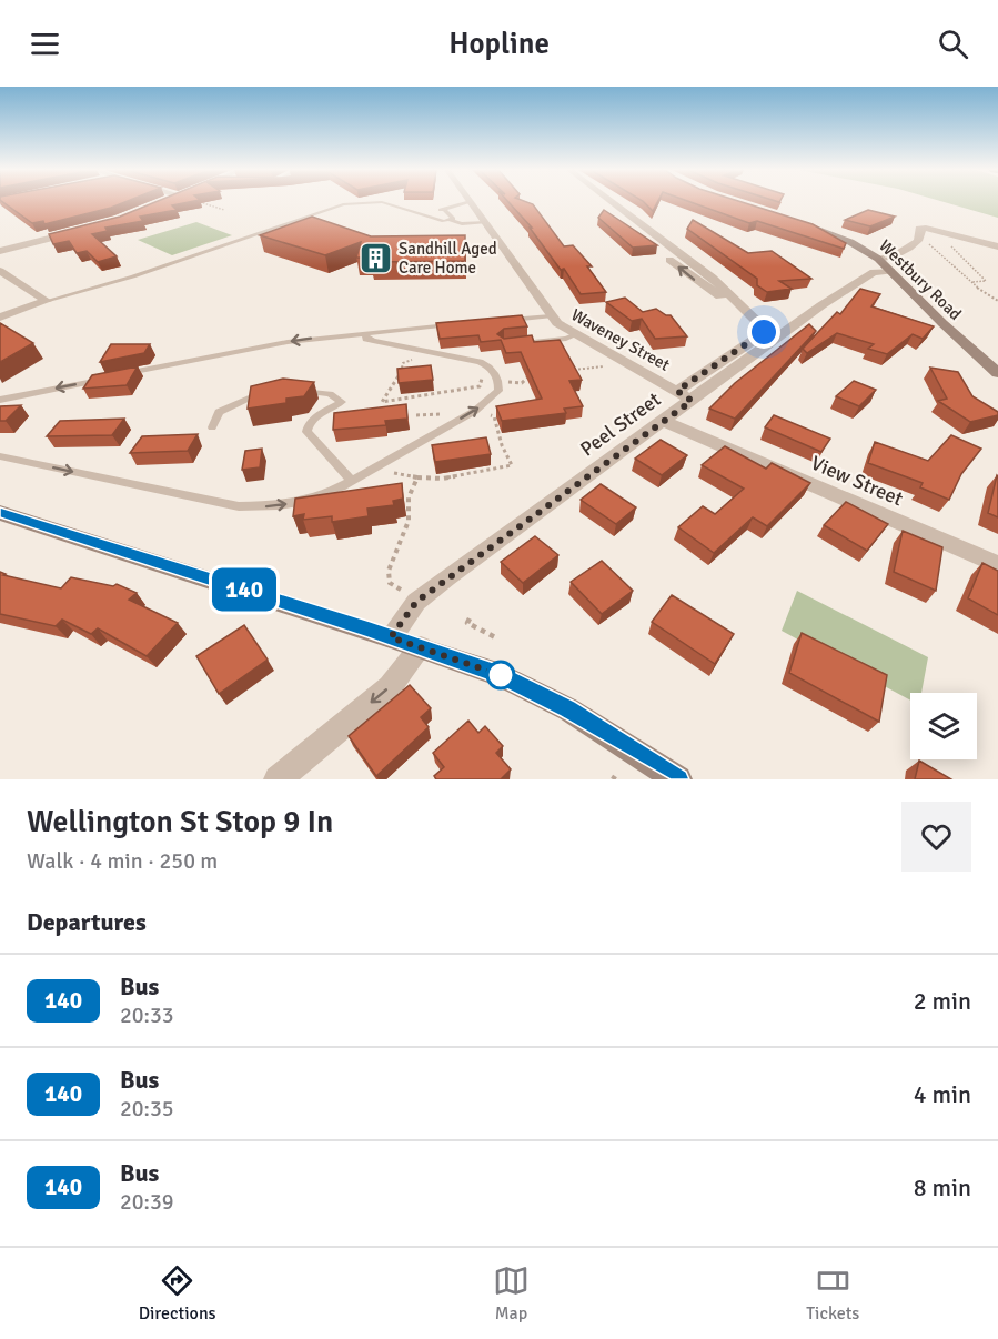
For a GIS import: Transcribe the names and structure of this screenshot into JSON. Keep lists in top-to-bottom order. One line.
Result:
{"streets":{"main road":["Westbury Road"],"street":["Waveney Street","Peel Street","View Street"]},"crossings":[["Westbury Road","Peel Street"],["Waveney Street","Peel Street"],["Peel Street","View Street"]],"places":{"building":["Sandhill Aged Care Home"]},"lines":["bus line 140"],"page":{"header":"Hopline","on_map":"140","heading":[["Wellington St Stop 9 In","Walk · 4 min · 250 m"],"Departures"],"list":[{"mark":"140","name":"Bus","note":"20:33","value":"2 min"},{"mark":"140","name":"Bus","note":"20:35","value":"4 min"},{"mark":"140","name":"Bus","note":"20:39","value":"8 min"}],"tabs":["Directions","Map","Tickets"]}}
